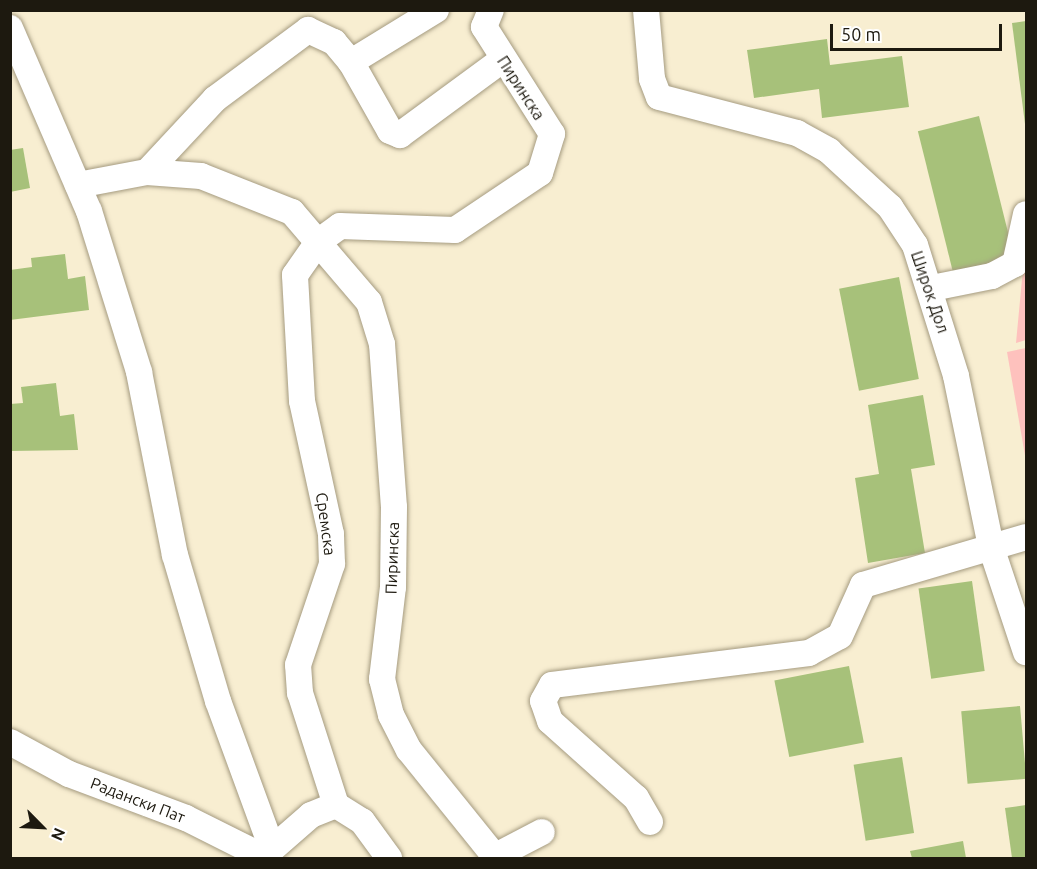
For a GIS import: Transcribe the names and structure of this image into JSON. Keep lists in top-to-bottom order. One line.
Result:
{"streets":{"street":["Пиринска","Широк Дол","Сремска","Радански Пат"]},"crossings":[["Пиринска","Сремска"]],"scale_bar":"50 m","north":"bottom right"}
